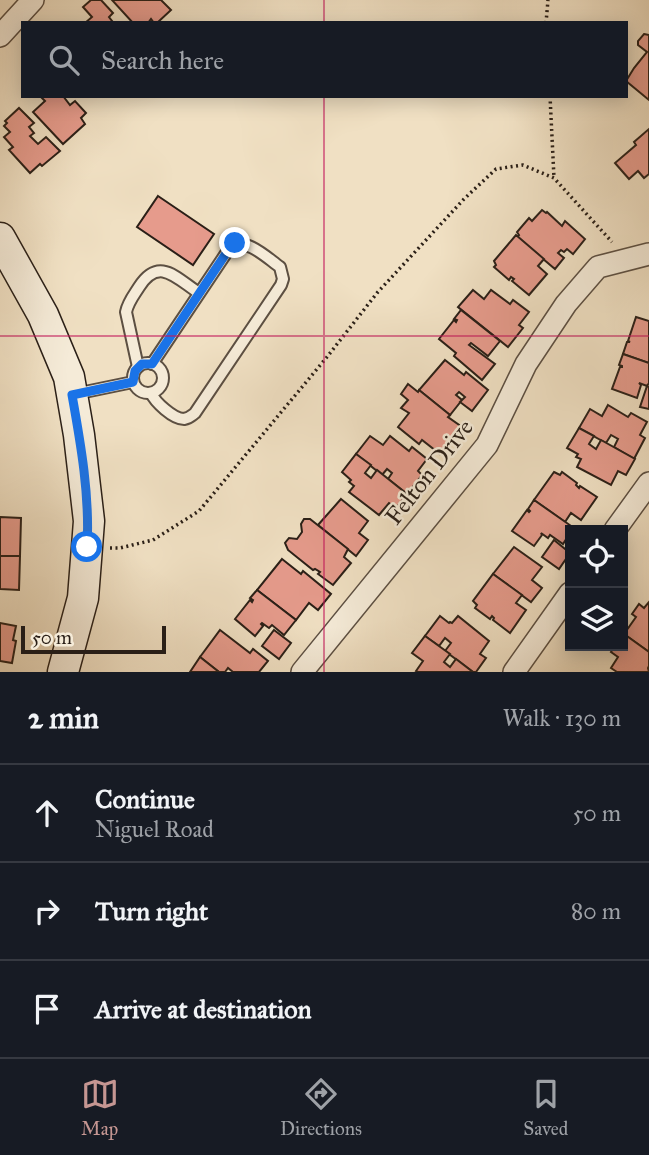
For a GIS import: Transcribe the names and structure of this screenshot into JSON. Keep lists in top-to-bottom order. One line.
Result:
{"streets":{"street":["Felton Drive"]},"scale_bar":"50 m","page":{"search":"Search here","scale":"50 m","heading":["2 min","Walk · 130 m"],"list":[["Continue","Niguel Road","50 m"],["Turn right","80 m"],"Arrive at destination"],"nav":["Map","Directions","Saved"]}}
